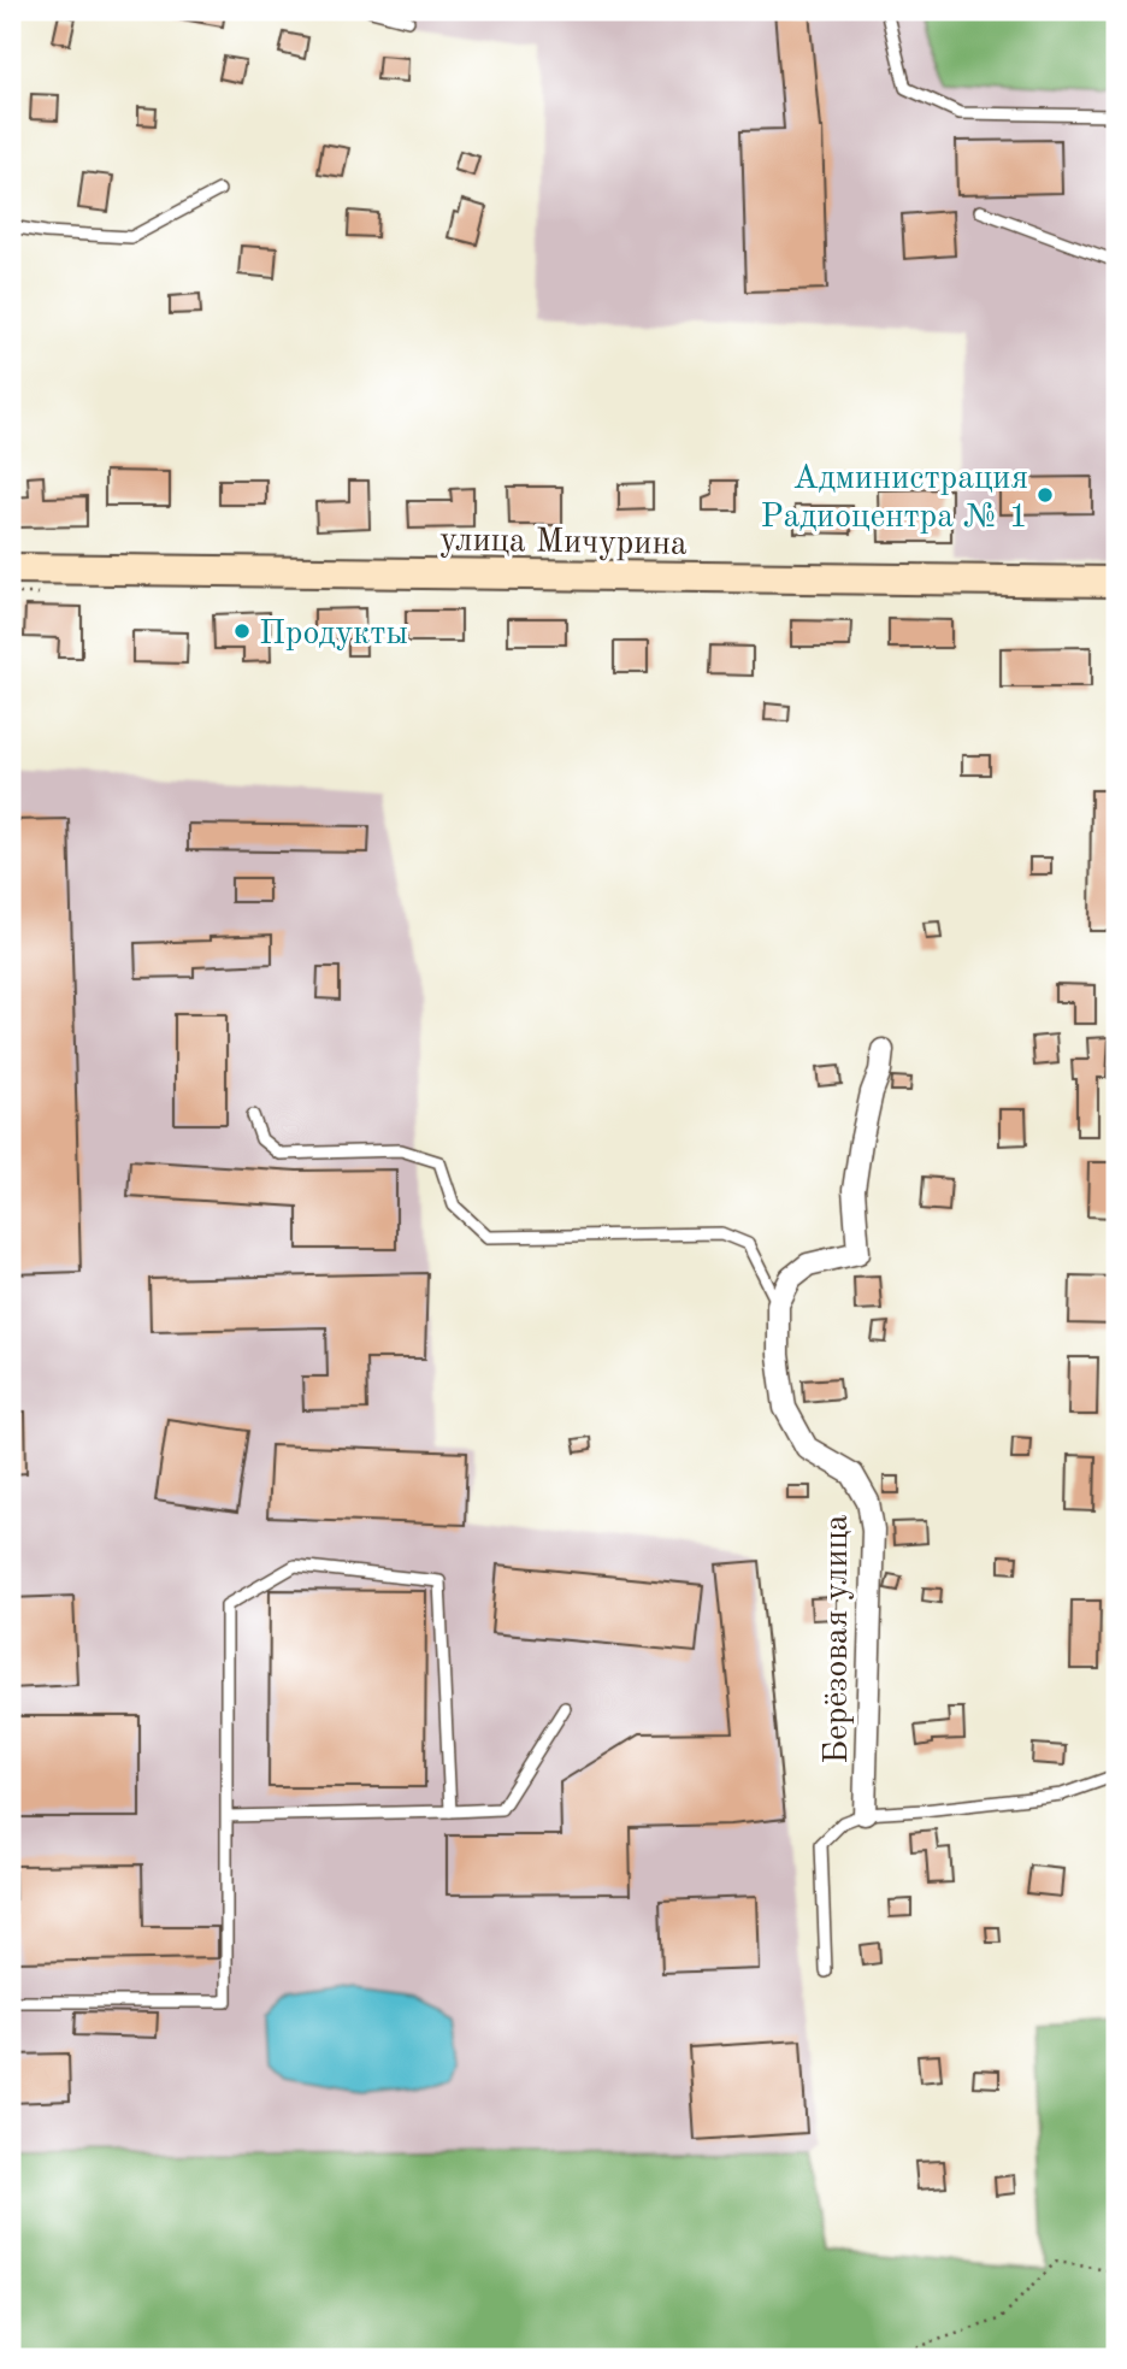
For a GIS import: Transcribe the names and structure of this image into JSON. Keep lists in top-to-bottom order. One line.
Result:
{"streets":{"street":["улица Мичурина","Берёзовая улица"]},"places":["Администрация Радиоцентра № 1","Продукты"]}
